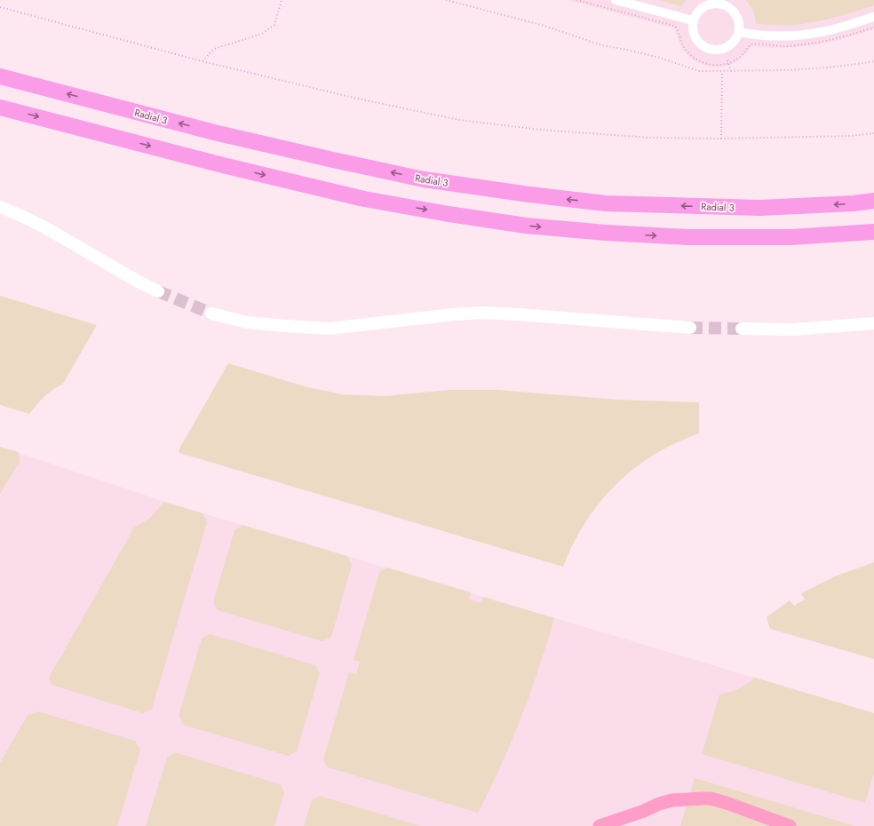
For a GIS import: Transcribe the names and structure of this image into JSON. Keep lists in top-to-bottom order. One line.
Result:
{"streets":{"highway":["Radial 3"]}}
